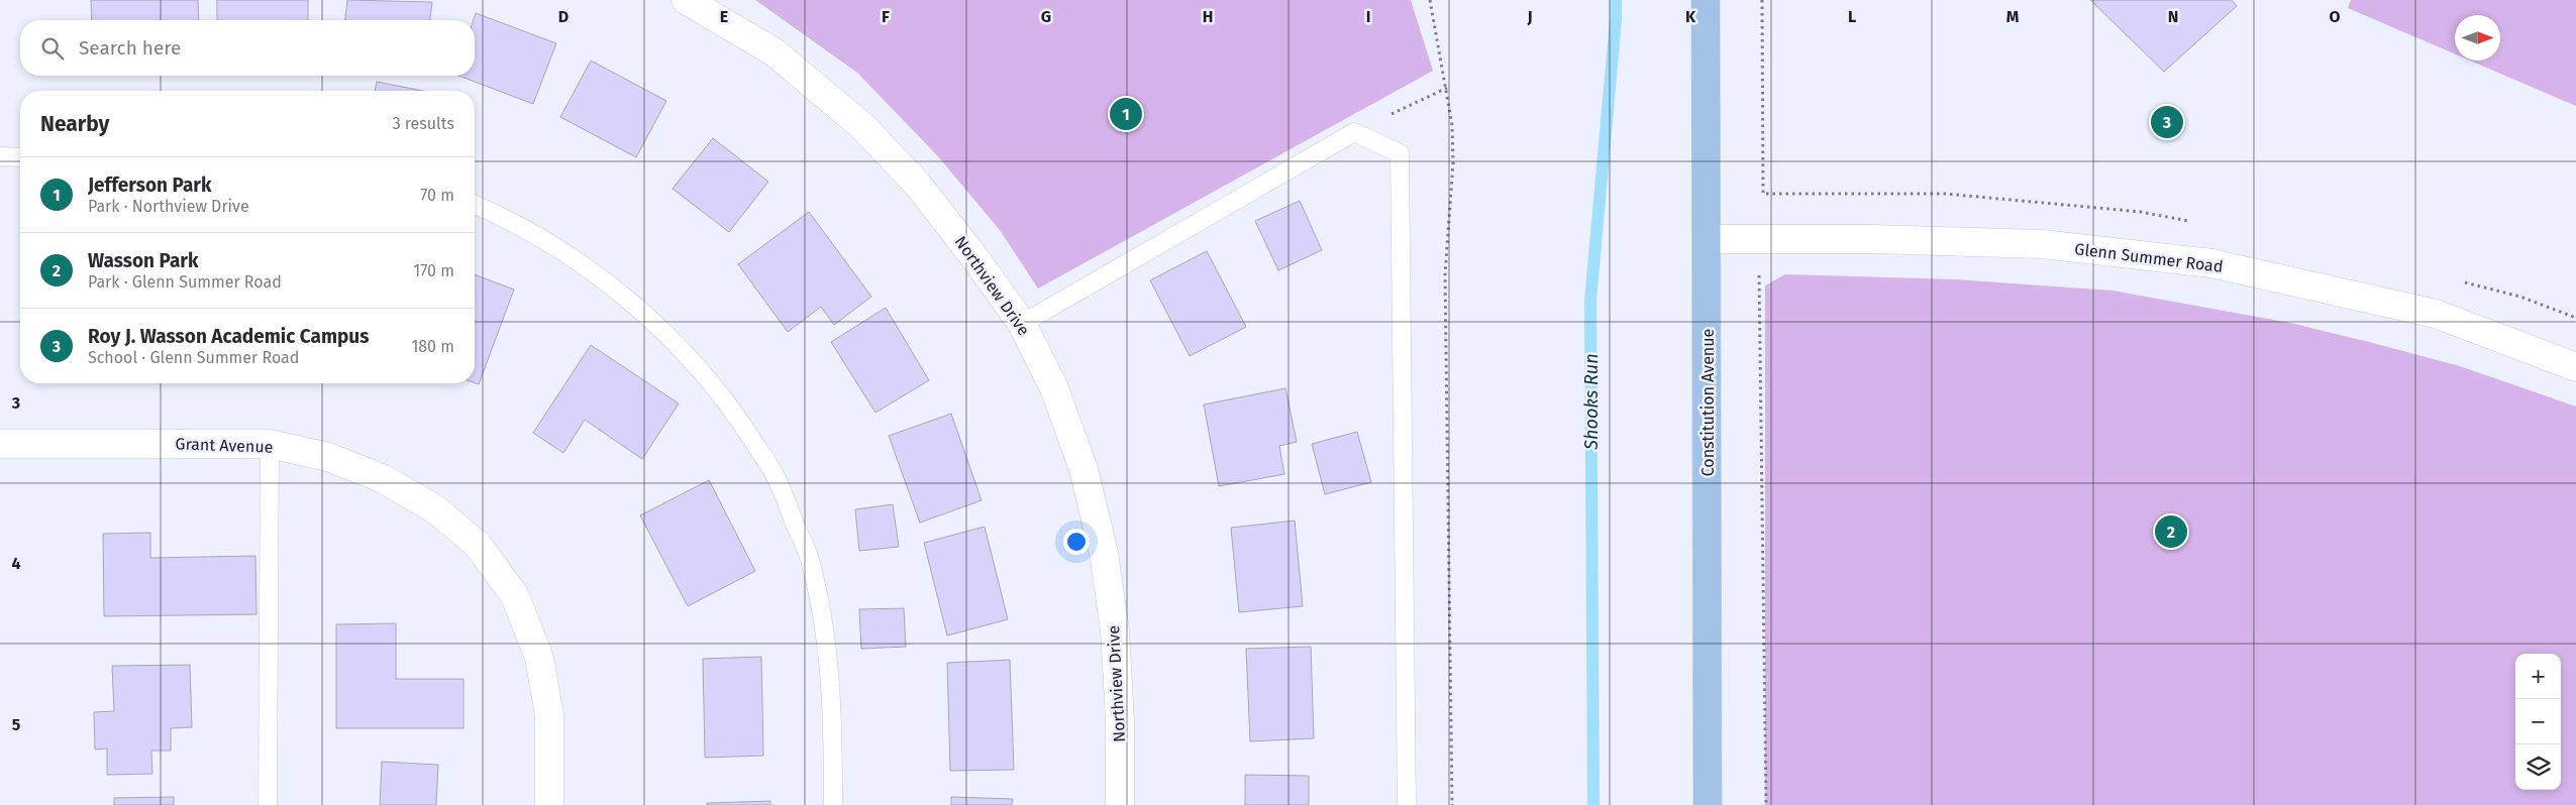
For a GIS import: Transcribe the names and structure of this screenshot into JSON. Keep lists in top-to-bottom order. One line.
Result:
{"streets":{"main road":["Constitution Avenue"],"street":["Glenn Summer Road","Northview Drive","Grant Avenue"]},"crossings":[["Glenn Summer Road","Constitution Avenue"]],"water":["Shooks Run"],"north":"right","page":{"search":"Search here","heading":["Nearby","3 results"],"pins":["1","3","2"],"list":[{"mark":"1","name":"Jefferson Park","note":"Park · Northview Drive","value":"70 m"},{"mark":"2","name":"Wasson Park","note":"Park · Glenn Summer Road","value":"170 m"},{"mark":"3","name":"Roy J. Wasson Academic Campus","note":"School · Glenn Summer Road","value":"180 m"}],"map_buttons":["+","−"]},"grid":{"columns":["D","E","F","G","H","I","J","K","L","M","N","O"],"rows":["3","4","5"]}}
